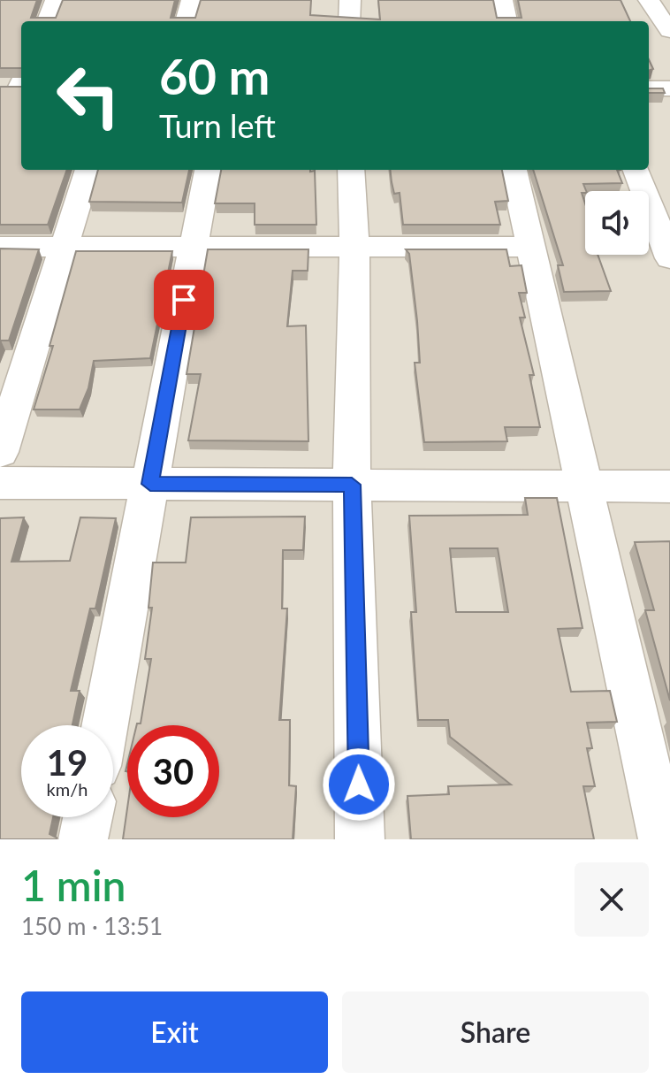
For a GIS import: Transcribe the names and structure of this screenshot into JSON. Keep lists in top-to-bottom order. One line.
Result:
{"page":{"turn":["60 m","Turn left"],"speed":"19 km/h","limit":"30","heading":["1 min","150 m · 13:51"],"buttons":["Exit","Share"]}}
